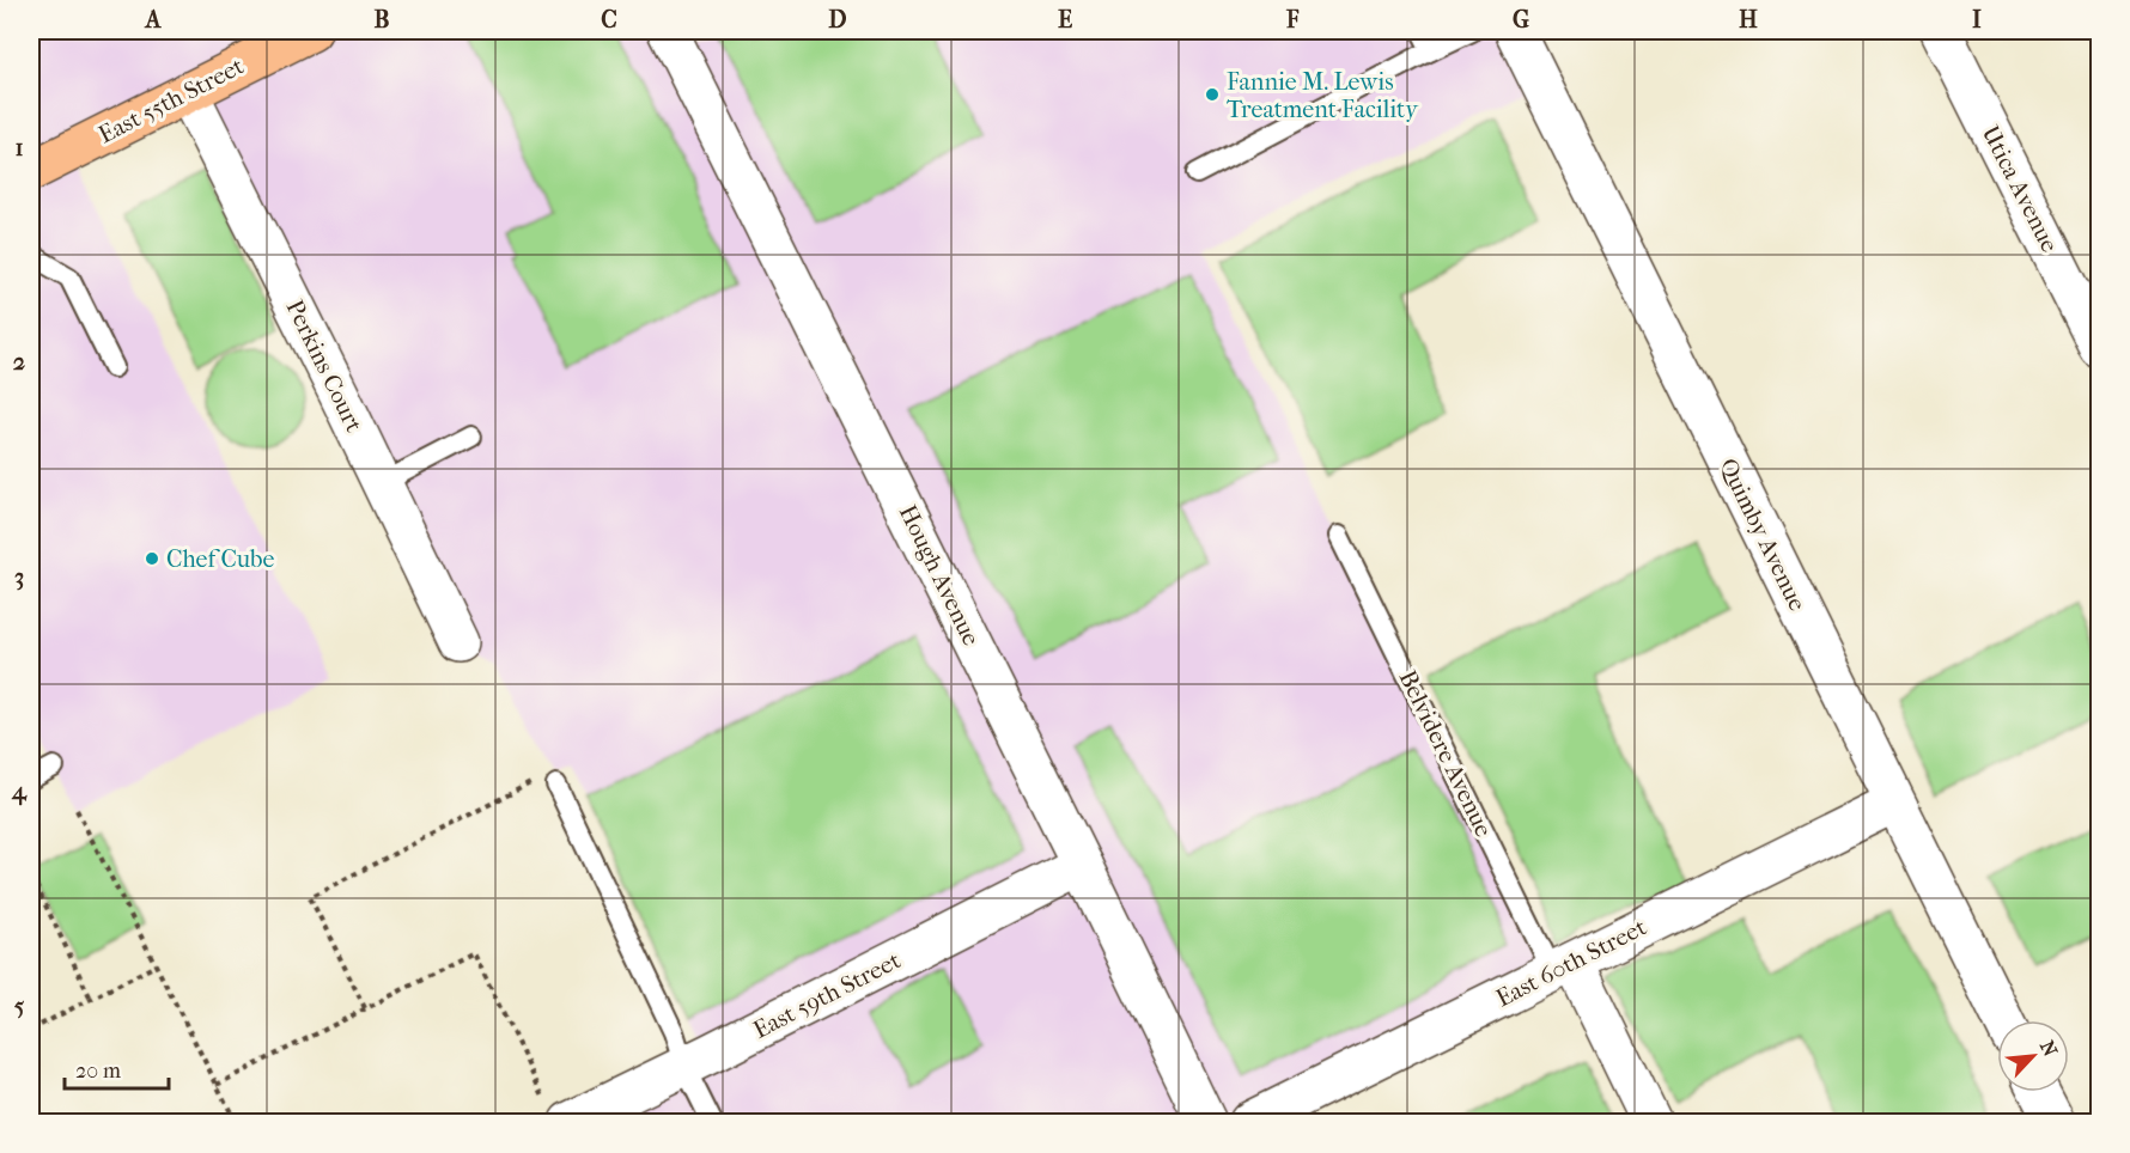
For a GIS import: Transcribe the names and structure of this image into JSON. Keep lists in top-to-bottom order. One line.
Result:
{"streets":{"main road":["East 55th Street"],"street":["Utica Avenue","Perkins Court","Quimby Avenue","Hough Avenue","Belvidere Avenue","East 60th Street","East 59th Street"]},"crossings":[["East 55th Street","Perkins Court"],["Quimby Avenue","East 60th Street"],["Hough Avenue","East 59th Street"],["Belvidere Avenue","East 60th Street"]],"places":["Fannie M. Lewis Treatment Facility","Chef Cube"],"scale_bar":"20 m","north":"top right","grid":{"columns":["A","B","C","D","E","F","G","H","I"],"rows":["1","2","3","4","5"]}}
